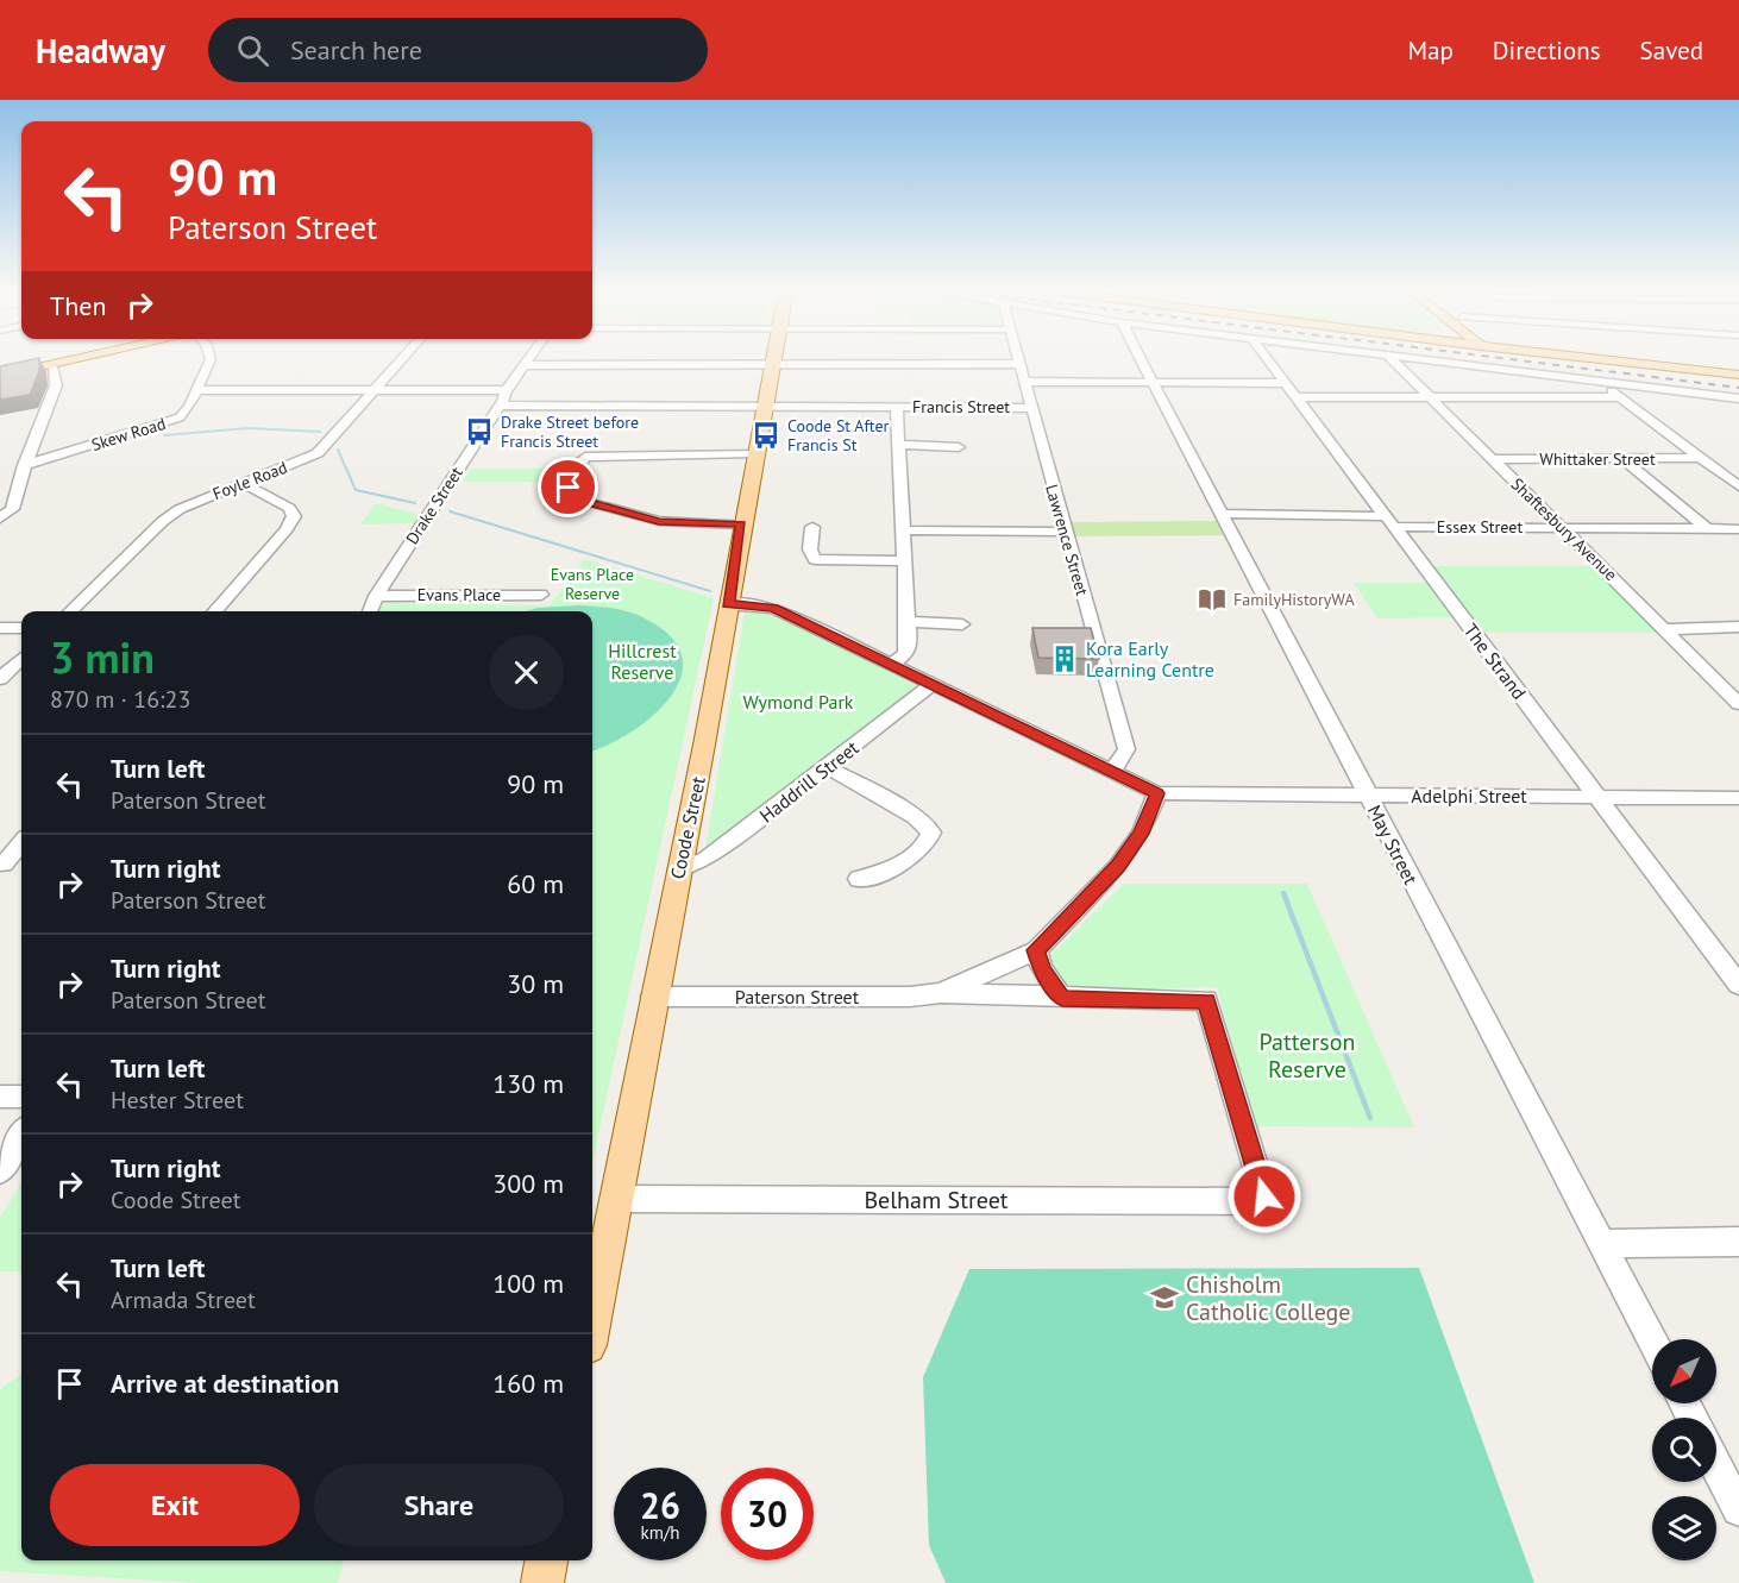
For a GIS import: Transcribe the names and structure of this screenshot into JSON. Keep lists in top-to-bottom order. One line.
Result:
{"streets":{"main road":["Coode Street"],"street":["Francis Street","Skew Road","Whittaker Street","Foyle Road","Drake Street","Essex Street","Shaftesbury Avenue","Lawrence Street","Evans Place","The Strand","Haddrill Street","Adelphi Street","May Street","Paterson Street","Belham Street"]},"crossings":[["Francis Street","Drake Street"],["Francis Street","Lawrence Street"],["Francis Street","Coode Street"],["Whittaker Street","Shaftesbury Avenue"],["Drake Street","Evans Place"],["Essex Street","Shaftesbury Avenue"],["Essex Street","The Strand"],["Essex Street","May Street"],["The Strand","Adelphi Street"],["Haddrill Street","Coode Street"],["Adelphi Street","May Street"],["Adelphi Street","Paterson Street"],["Coode Street","Paterson Street"],["Coode Street","Belham Street"],["Paterson Street","Belham Street"]],"parks":["Evans Place Reserve","Hillcrest Reserve","Wymond Park","Patterson Reserve"],"places":{"bus stop":["Drake Street before Francis Street","Coode St After Francis St"],"library":["FamilyHistoryWA"],"building":["Kora Early Learning Centre"],"school or university":["Chisholm Catholic College"]},"north":"bottom left","page":{"header":"Headway","search":"Search here","nav":["Map","Directions","Saved"],"turn":["90 m","Paterson Street"],"then":"Then","heading":["3 min","870 m · 16:23"],"list":[{"name":"Turn left","note":"Paterson Street","value":"90 m"},{"name":"Turn right","note":"Paterson Street","value":"60 m"},{"name":"Turn right","note":"Paterson Street","value":"30 m"},{"name":"Turn left","note":"Hester Street","value":"130 m"},{"name":"Turn right","note":"Coode Street","value":"300 m"},{"name":"Turn left","note":"Armada Street","value":"100 m"},{"name":"Arrive at destination","value":"160 m"}],"buttons":["Exit","Share"],"speed":"26 km/h","limit":"30"}}
